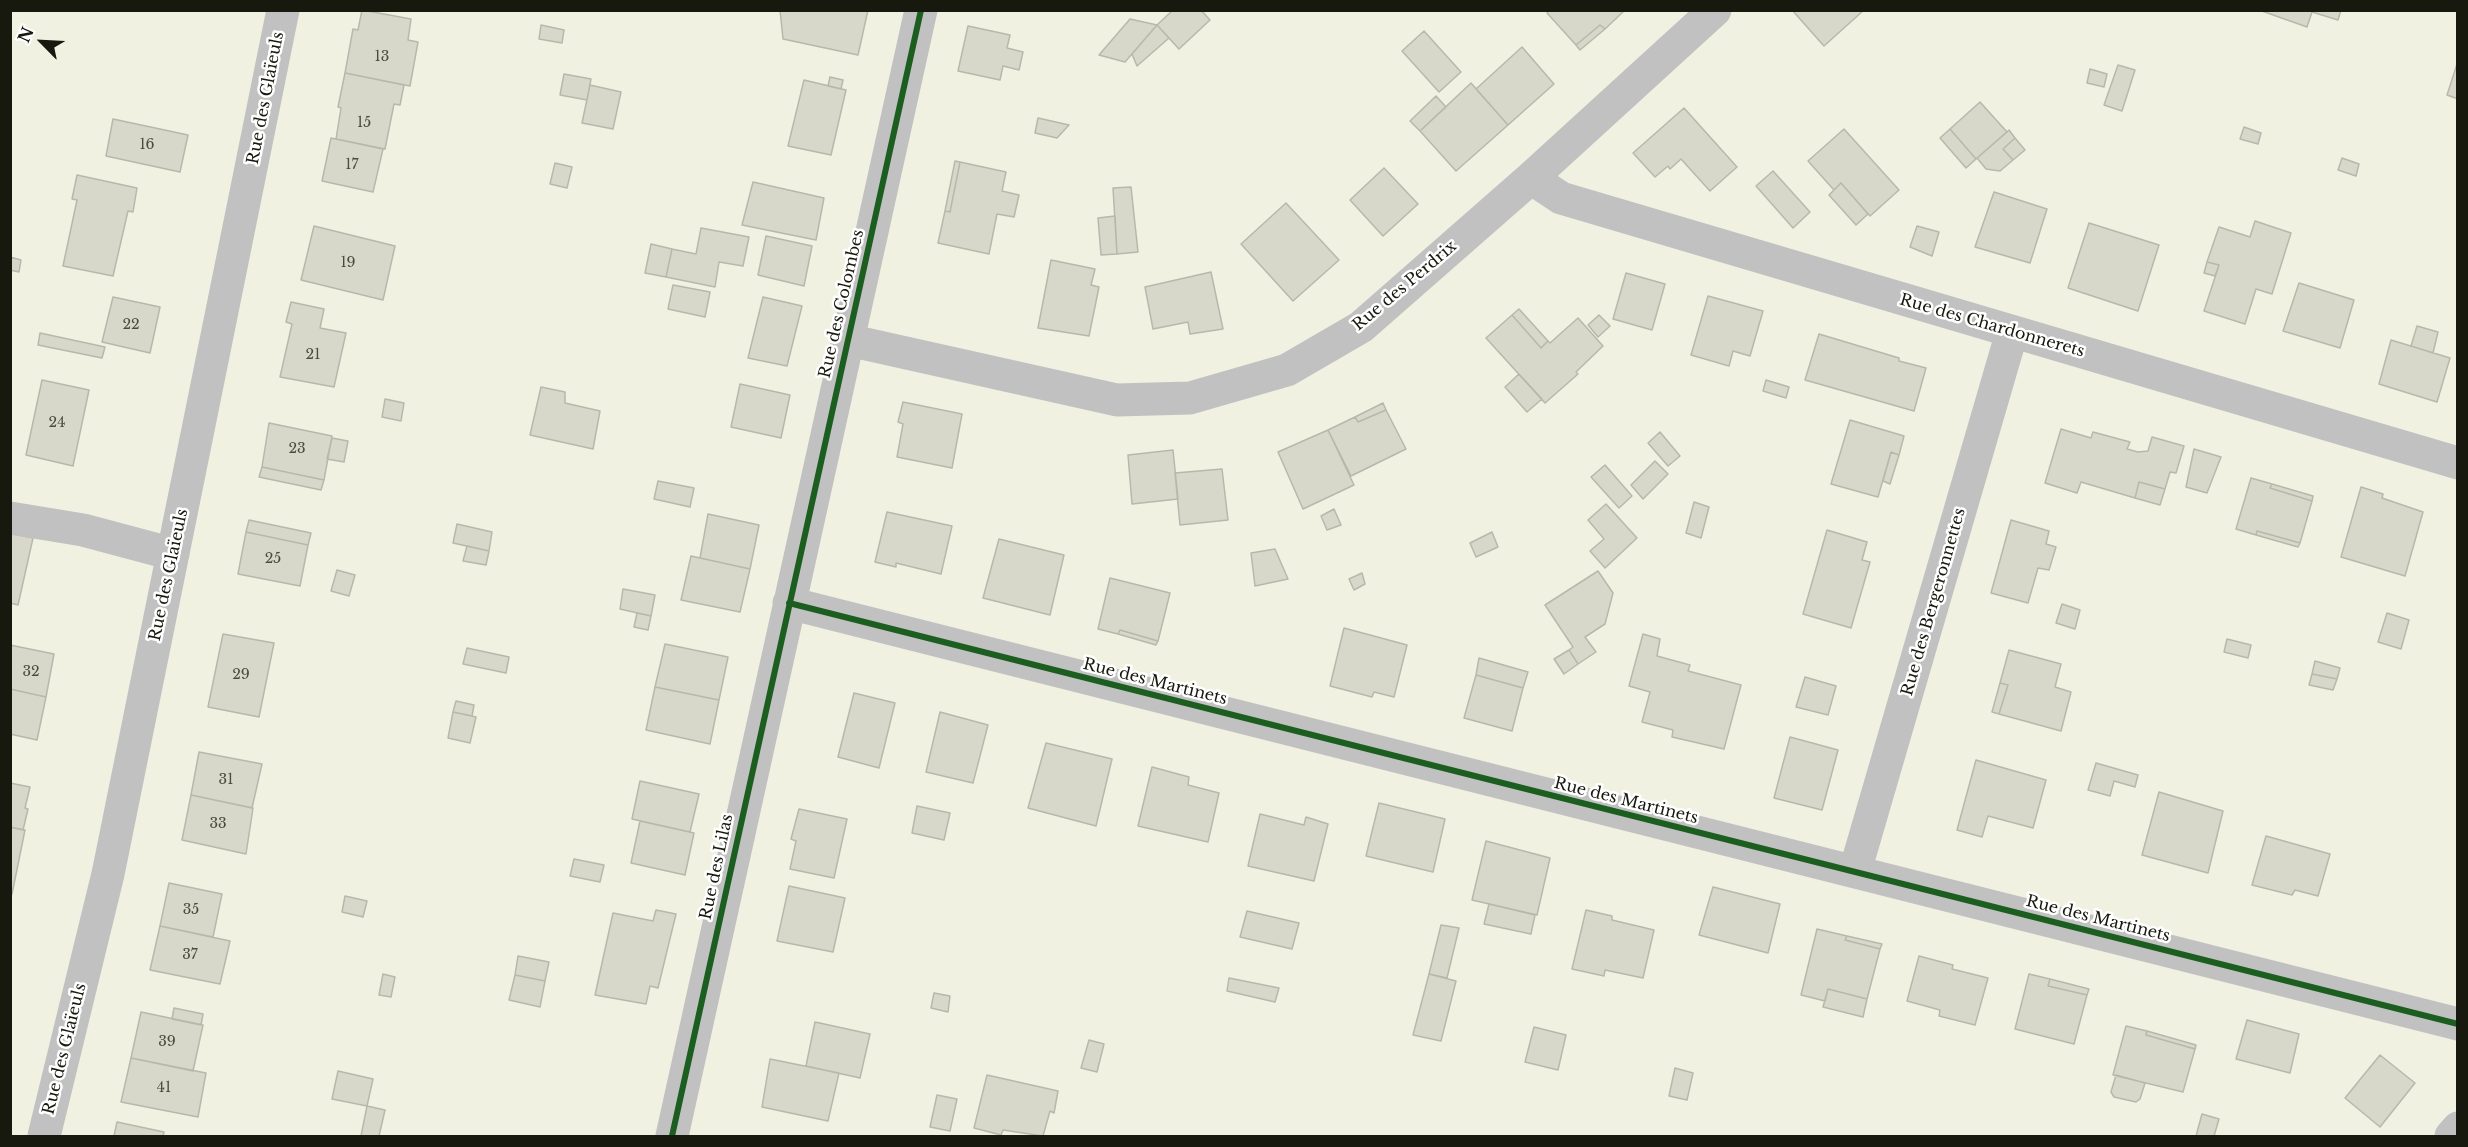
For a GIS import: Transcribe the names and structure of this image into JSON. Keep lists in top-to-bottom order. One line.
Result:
{"streets":{"street":["Rue des Glaïeuls","Rue des Perdrix","Rue des Colombes","Rue des Chardonnerets","Rue des Bergeronnettes","Rue des Martinets","Rue des Lilas"]},"crossings":[["Rue des Perdrix","Rue des Colombes"],["Rue des Perdrix","Rue des Chardonnerets"],["Rue des Colombes","Rue des Martinets"],["Rue des Colombes","Rue des Lilas"],["Rue des Chardonnerets","Rue des Bergeronnettes"],["Rue des Bergeronnettes","Rue des Martinets"],["Rue des Martinets","Rue des Lilas"]],"house_numbers":["13","15","16","17","19","22","21","24","23","25","32","29","31","33","35","37","39","41"],"north":"top left"}
